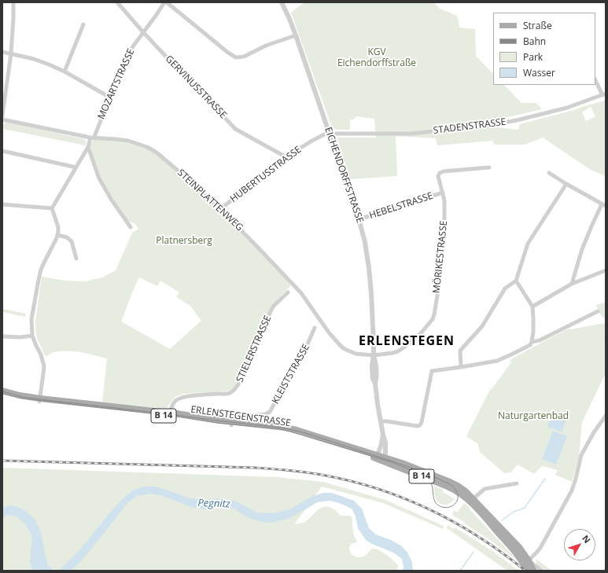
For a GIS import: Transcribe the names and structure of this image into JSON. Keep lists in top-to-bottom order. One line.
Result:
{"streets":{"main road":["B 14","ERLENSTEGENSTRASSE"],"street":["MOZARTSTRASSE","GERVINUSSTRASSE","STADENSTRASSE","HUBERTUSSTRASSE","EICHENDORFFSTRASSE","STEINPLATTENWEG","HEBELSTRASSE","MÖRIKESTRASSE","STIELERSTRASSE","KLEISTSTRASSE"]},"crossings":[["MOZARTSTRASSE","GERVINUSSTRASSE"],["MOZARTSTRASSE","STEINPLATTENWEG"],["GERVINUSSTRASSE","HUBERTUSSTRASSE"],["STADENSTRASSE","HUBERTUSSTRASSE"],["STADENSTRASSE","EICHENDORFFSTRASSE"],["HUBERTUSSTRASSE","EICHENDORFFSTRASSE"],["HUBERTUSSTRASSE","STEINPLATTENWEG"],["EICHENDORFFSTRASSE","STEINPLATTENWEG"],["EICHENDORFFSTRASSE","HEBELSTRASSE"],["EICHENDORFFSTRASSE","MÖRIKESTRASSE"],["EICHENDORFFSTRASSE","ERLENSTEGENSTRASSE"],["STEINPLATTENWEG","MÖRIKESTRASSE"],["HEBELSTRASSE","MÖRIKESTRASSE"],["STIELERSTRASSE","ERLENSTEGENSTRASSE"],["KLEISTSTRASSE","ERLENSTEGENSTRASSE"]],"districts":["ERLENSTEGEN"],"water":["Pegnitz"],"parks":["KGV Eichendorffstraße","Platnersberg","Naturgartenbad"],"legend":["Straße","Bahn","Park","Wasser"],"north":"top right"}
